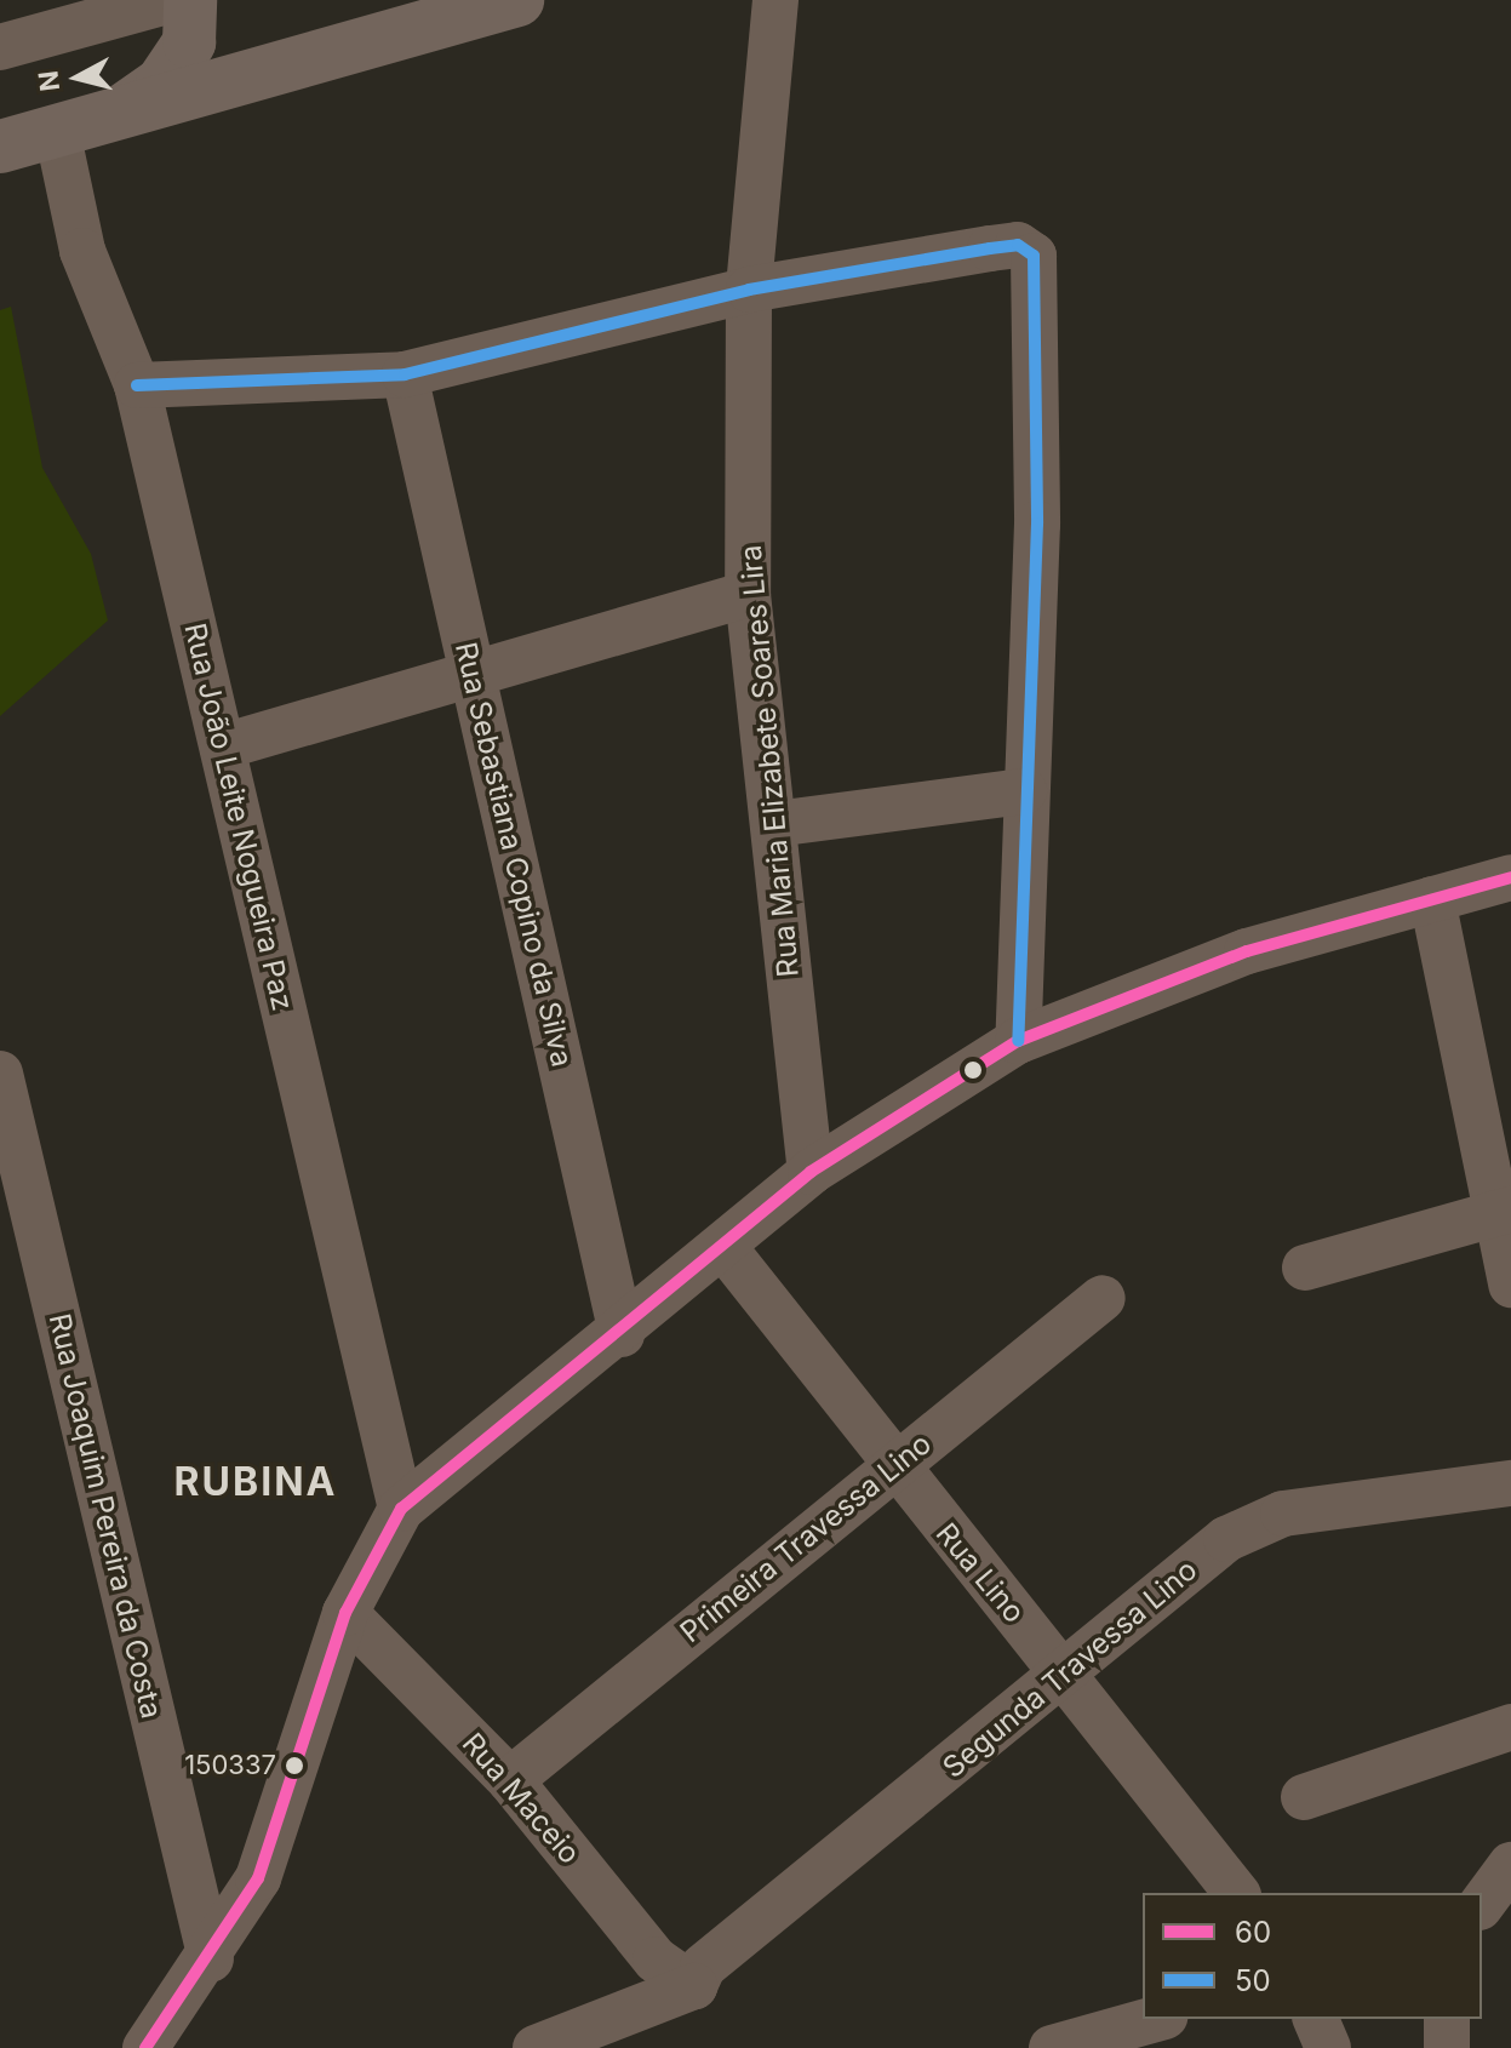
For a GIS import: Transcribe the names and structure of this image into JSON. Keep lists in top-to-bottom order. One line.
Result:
{"streets":{"street":["Rua Maria Elizabete Soares Lira","Rua João Leite Nogueira Paz","Rua Sebastiana Copino da Silva","Rua Joaquim Pereira da Costa","Primeira Travessa Lino","Rua Lino","Segunda Travessa Lino","Rua Maceio"]},"crossings":[["Primeira Travessa Lino","Rua Lino"],["Primeira Travessa Lino","Rua Maceio"],["Rua Lino","Segunda Travessa Lino"],["Segunda Travessa Lino","Rua Maceio"]],"districts":["RUBINA"],"places":["150337"],"lines":["transit line 50","transit line 60"],"legend":["60","50"],"north":"left"}
